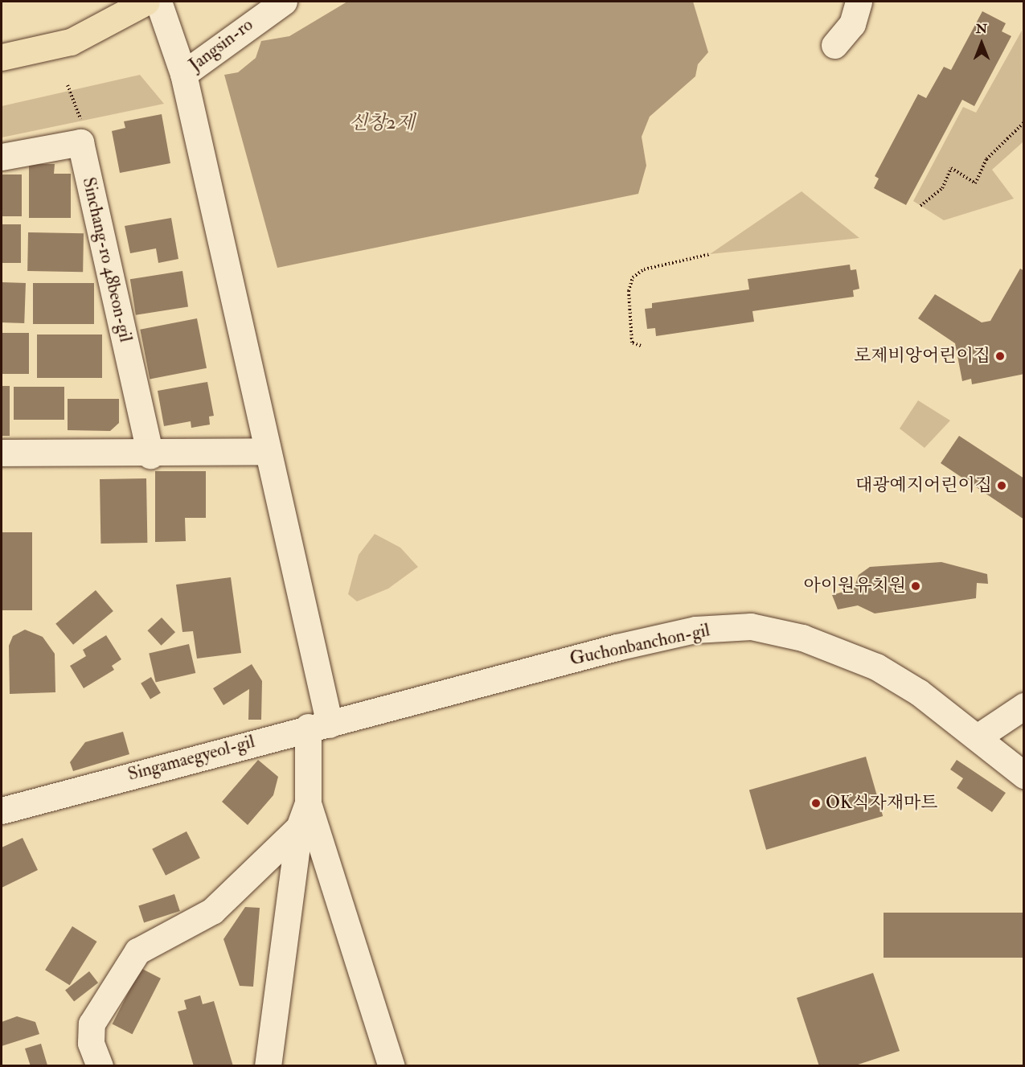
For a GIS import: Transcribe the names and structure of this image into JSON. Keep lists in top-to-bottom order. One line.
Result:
{"streets":{"street":["Jangsin-ro","Sinchang-ro 48beon-gil","Guchonbanchon-gil","Singamaegyeol-gil"]},"crossings":[["Guchonbanchon-gil","Singamaegyeol-gil"]],"water":["신창2제"],"places":["로제비앙어린이집","대광예지어린이집","아이원유치원","OK식자재마트"],"north":"top"}
